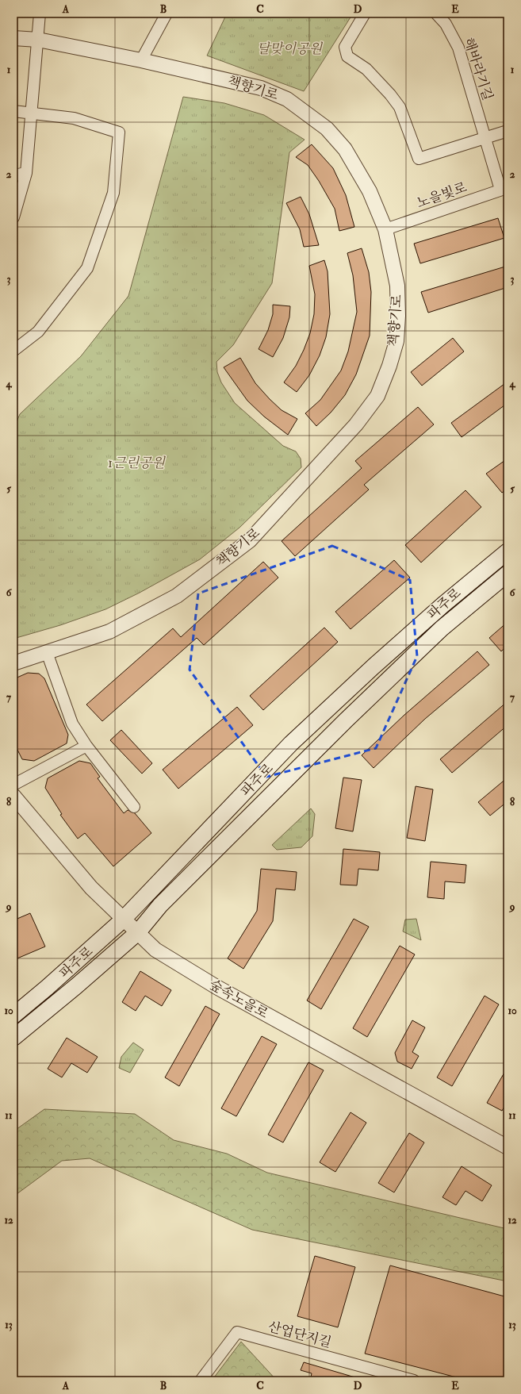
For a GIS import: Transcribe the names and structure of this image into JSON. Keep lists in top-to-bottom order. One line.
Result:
{"streets":{"main road":["파주로"],"street":["해바라기길","책향기로","노을빛로","숲속노을로","산업단지길"]},"crossings":[["해바라기길","노을빛로"],["책향기로","노을빛로"],["파주로","숲속노을로"]],"parks":["달맞이공원","1근린공원"],"grid":{"columns":["A","B","C","D","E"],"rows":["1","2","3","4","5","6","7","8","9","10","11","12","13"]}}
